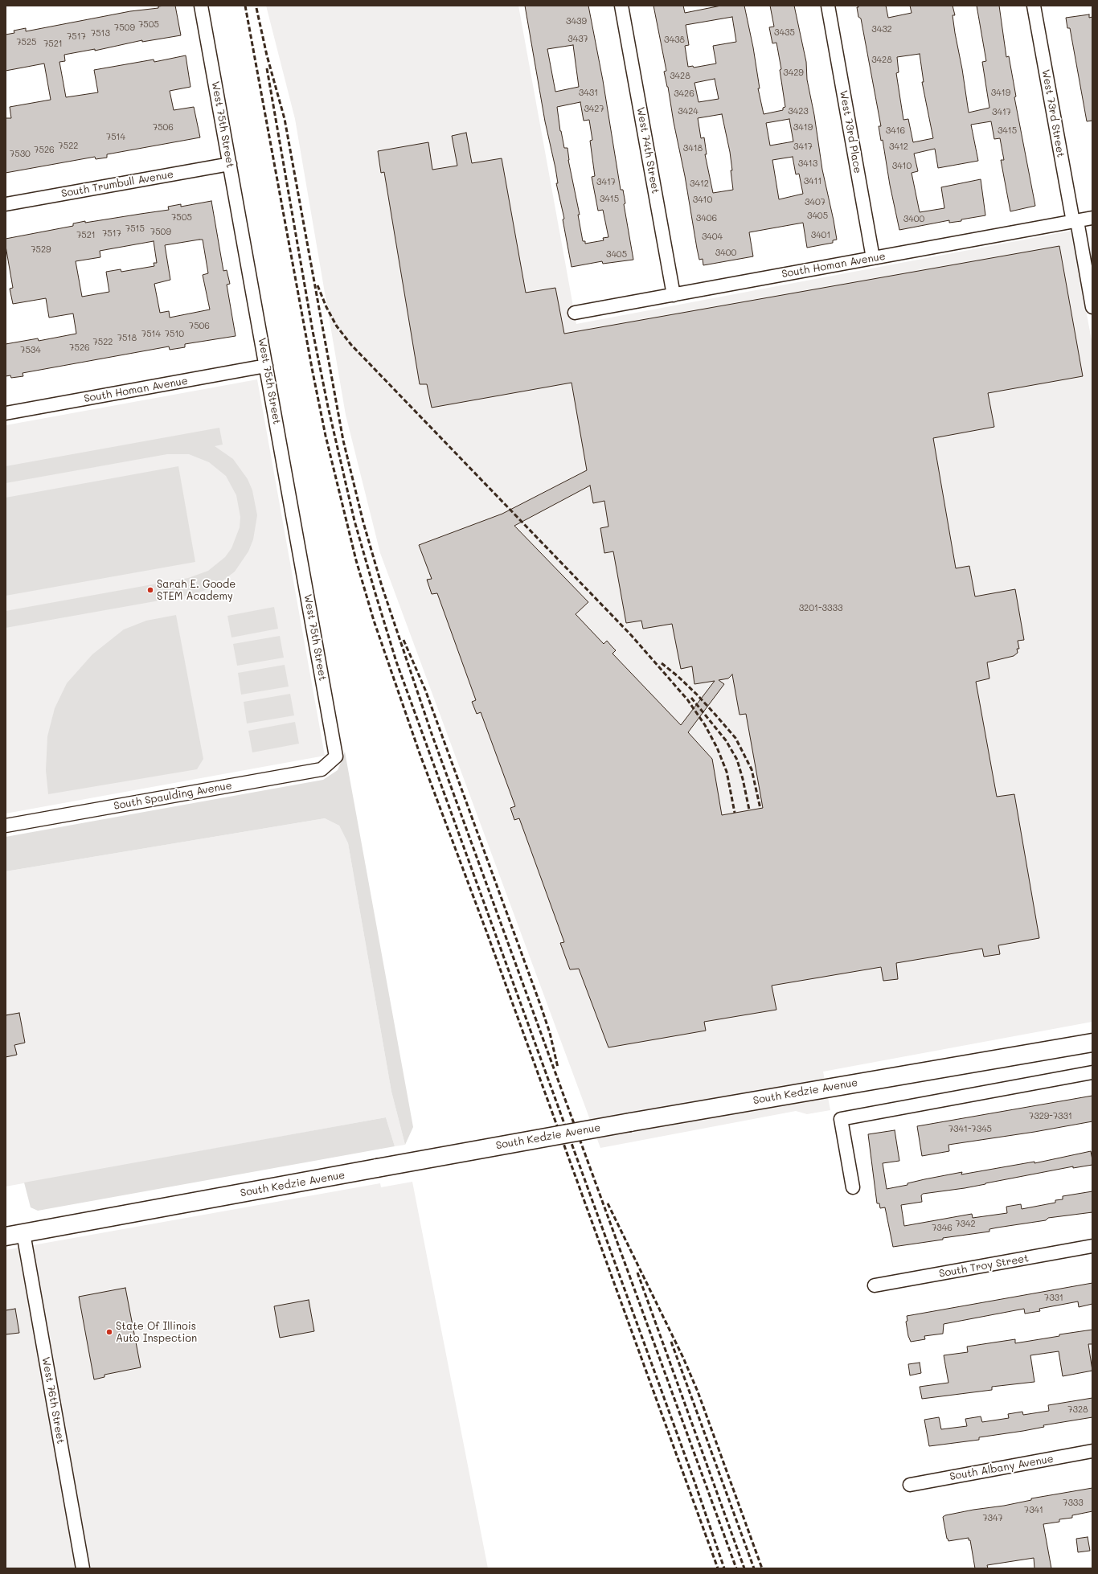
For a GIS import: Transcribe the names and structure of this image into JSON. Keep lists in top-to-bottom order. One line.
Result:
{"streets":{"main road":["South Kedzie Avenue"],"street":["West 73rd Street","West 75th Street","West 73rd Place","West 74th Street","South Trumbull Avenue","South Homan Avenue","South Spaulding Avenue","South Troy Street","West 76th Street","South Albany Avenue"]},"crossings":[["West 73rd Street","South Homan Avenue"],["West 75th Street","South Trumbull Avenue"],["West 75th Street","South Homan Avenue"],["West 75th Street","South Spaulding Avenue"],["West 73rd Place","South Homan Avenue"],["West 74th Street","South Homan Avenue"],["South Kedzie Avenue","West 76th Street"]],"places":["Sarah E. Goode STEM Academy","State Of Illinois Auto Inspection"],"house_numbers":["3439","7505","7509","3432","3435","7513","7517","3437","3438","7525","7521","3428","3429","3428","3431","3419","3426","3427","3424","3423","3417","7506","3419","3416","3415","7514","7522","3417","3412","3418","7526","7530","3413","3410","3411","3417","3412","3415","3410","3407","3405","7505","3406","3400","7515","7509","7517","7521","3401","3404","7529","3400","3405","7506","7514","7510","7518","7522","7526","7534","3201-3333","7329-7331","7341-7345","7342","7346","7331","7328","7333","7341","7347"]}
